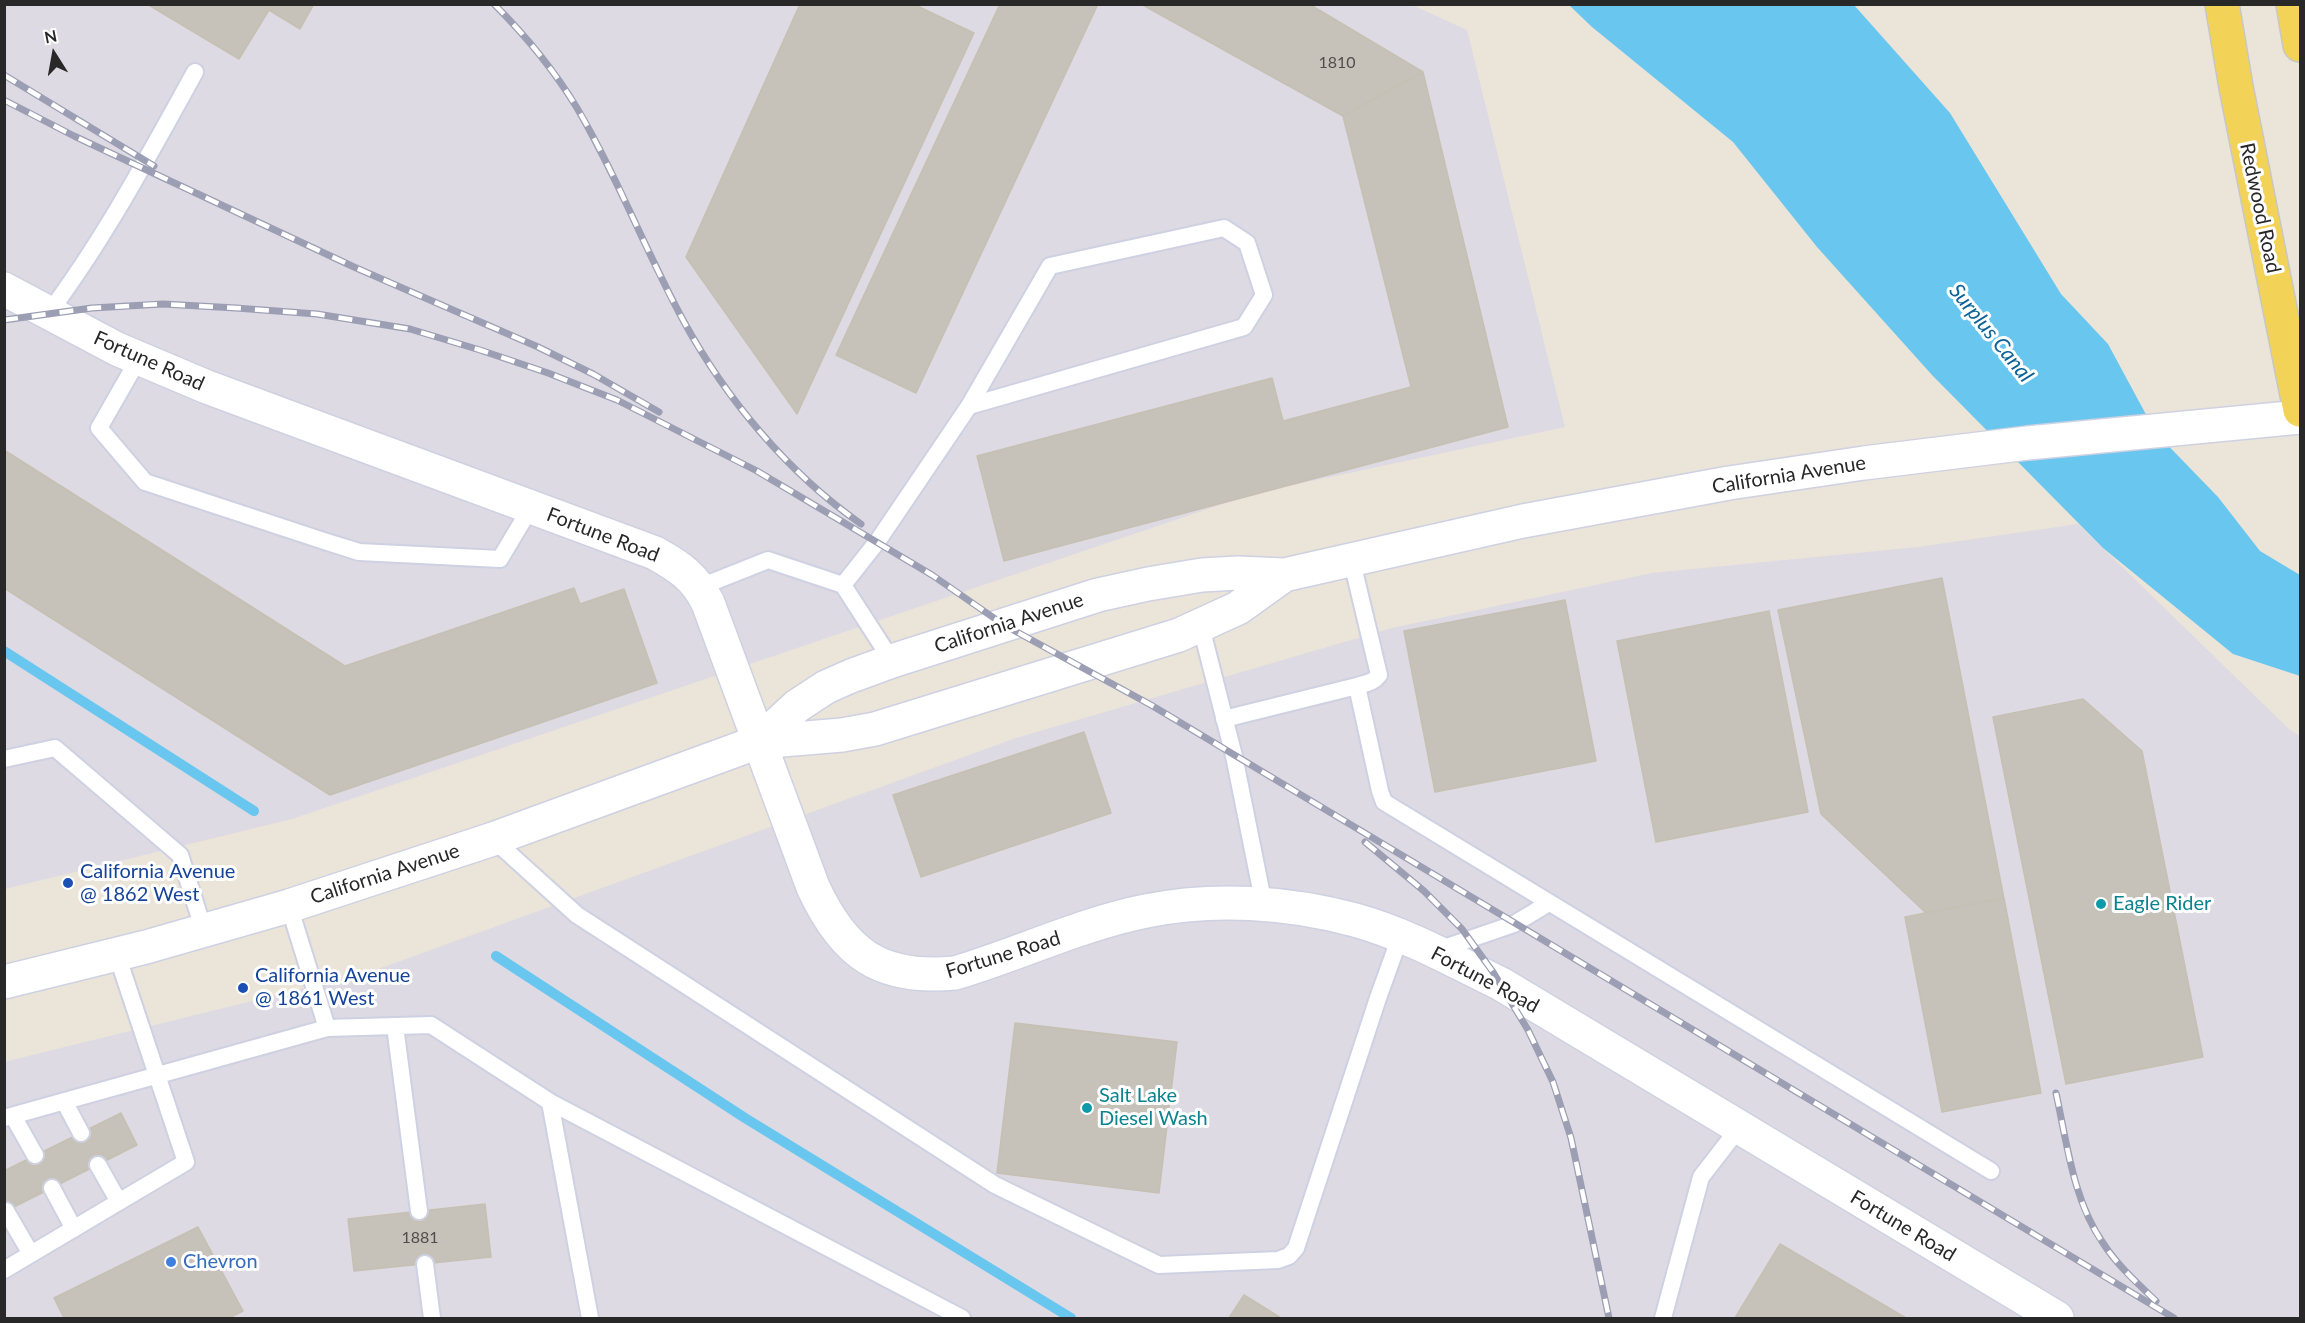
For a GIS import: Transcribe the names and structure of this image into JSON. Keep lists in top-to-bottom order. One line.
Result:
{"streets":{"main road":["Redwood Road","Fortune Road","California Avenue"]},"crossings":[["Fortune Road","California Avenue"]],"water":["Surplus Canal"],"places":["California Avenue @ 1862 West","Eagle Rider","California Avenue @ 1861 West","Salt Lake Diesel Wash","Chevron"],"house_numbers":["1810","1881"],"north":"top"}
